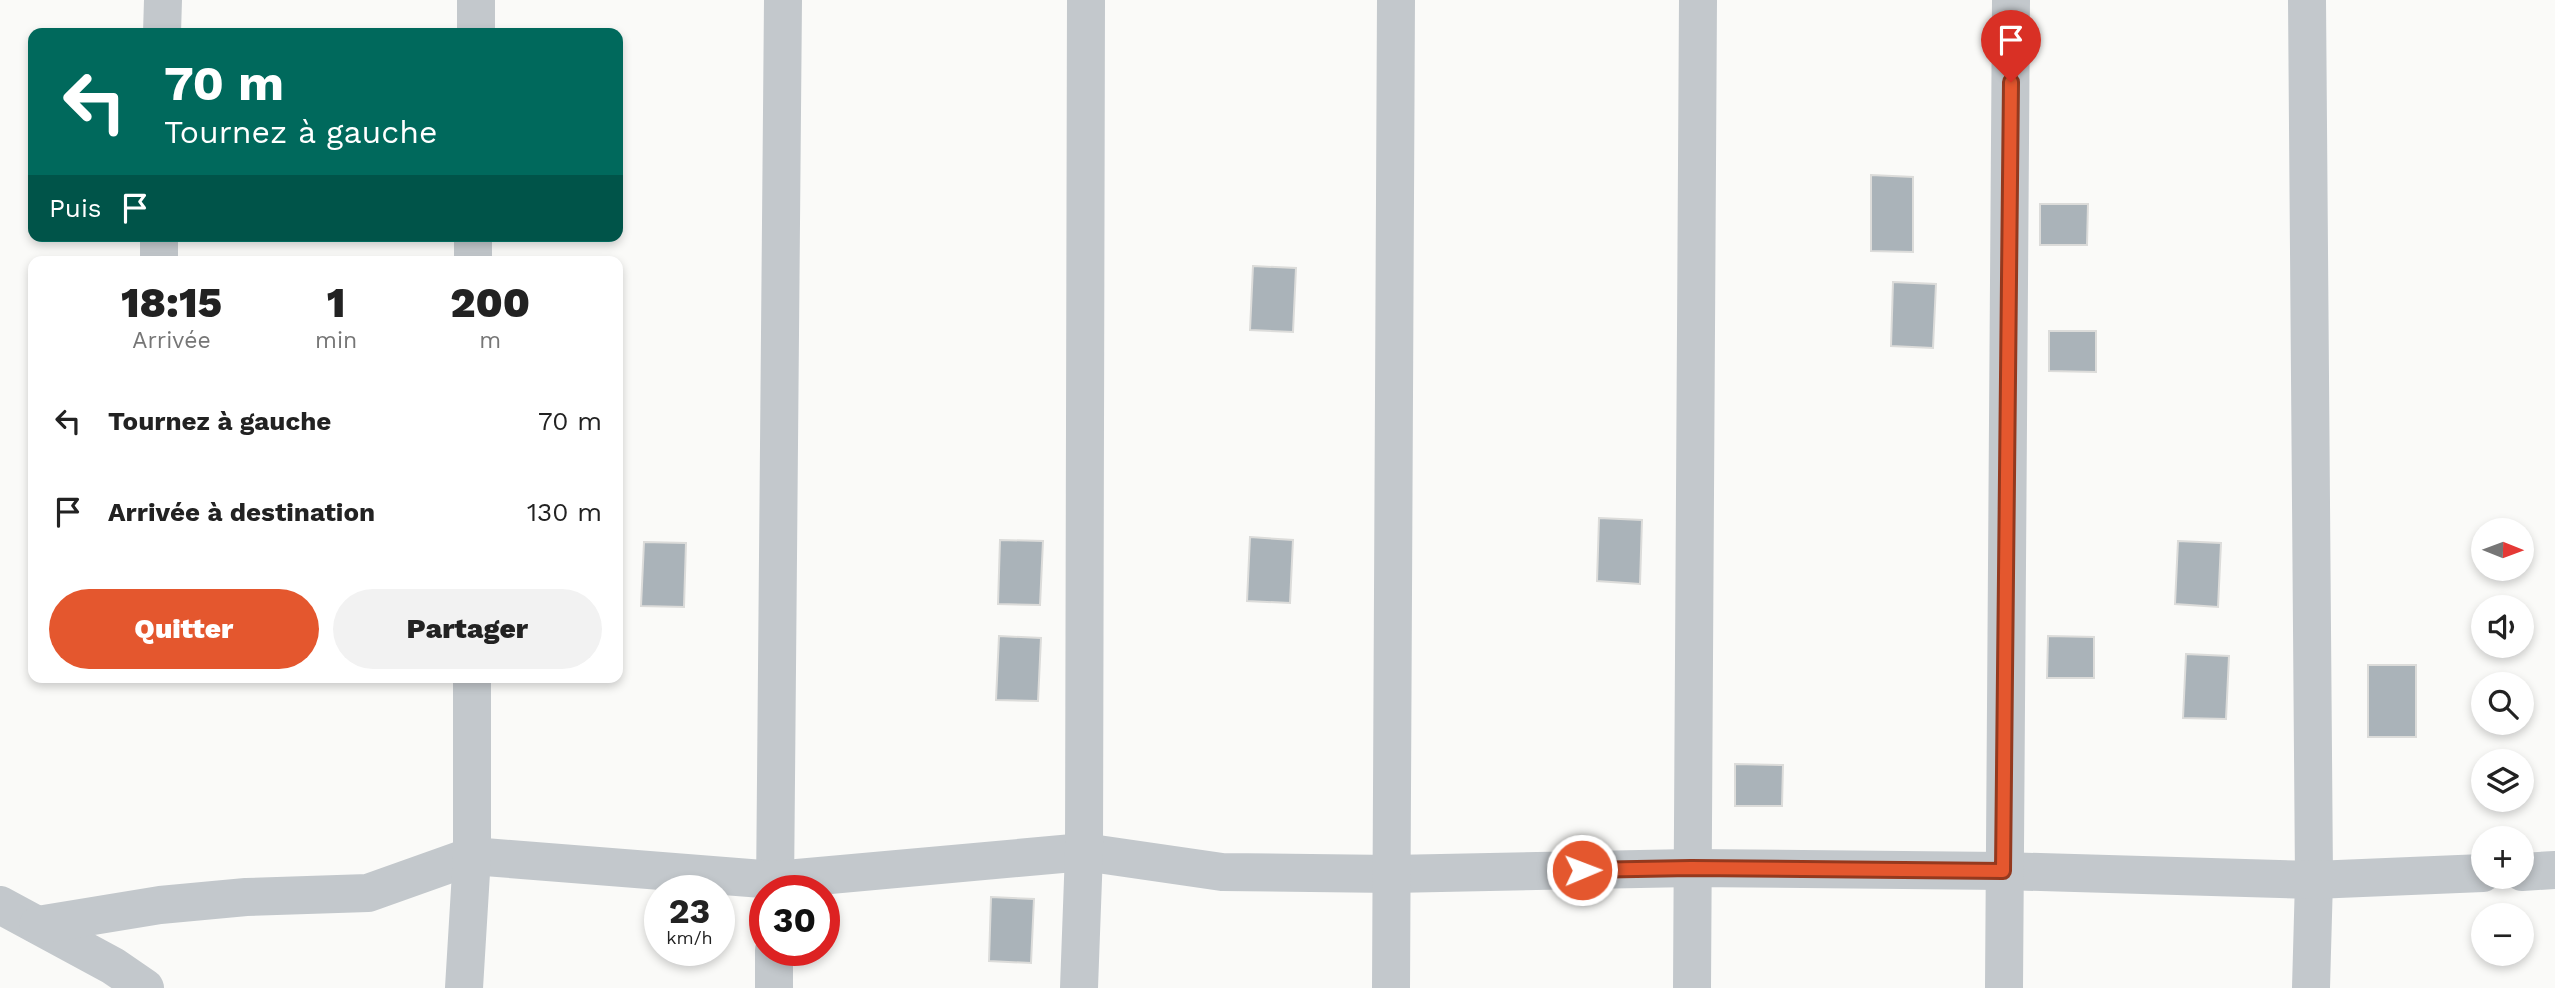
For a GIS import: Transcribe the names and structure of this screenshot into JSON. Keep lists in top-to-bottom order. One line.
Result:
{"north":"right","page":{"turn":["70 m","Tournez à gauche"],"then":"Puis","eta":["18:15","Arrivée","1","min","200","m"],"list":[{"name":"Tournez à gauche","value":"70 m"},{"name":"Arrivée à destination","value":"130 m"}],"map_buttons":["+","−"],"buttons":["Quitter","Partager"],"speed":"23 km/h","limit":"30"}}
